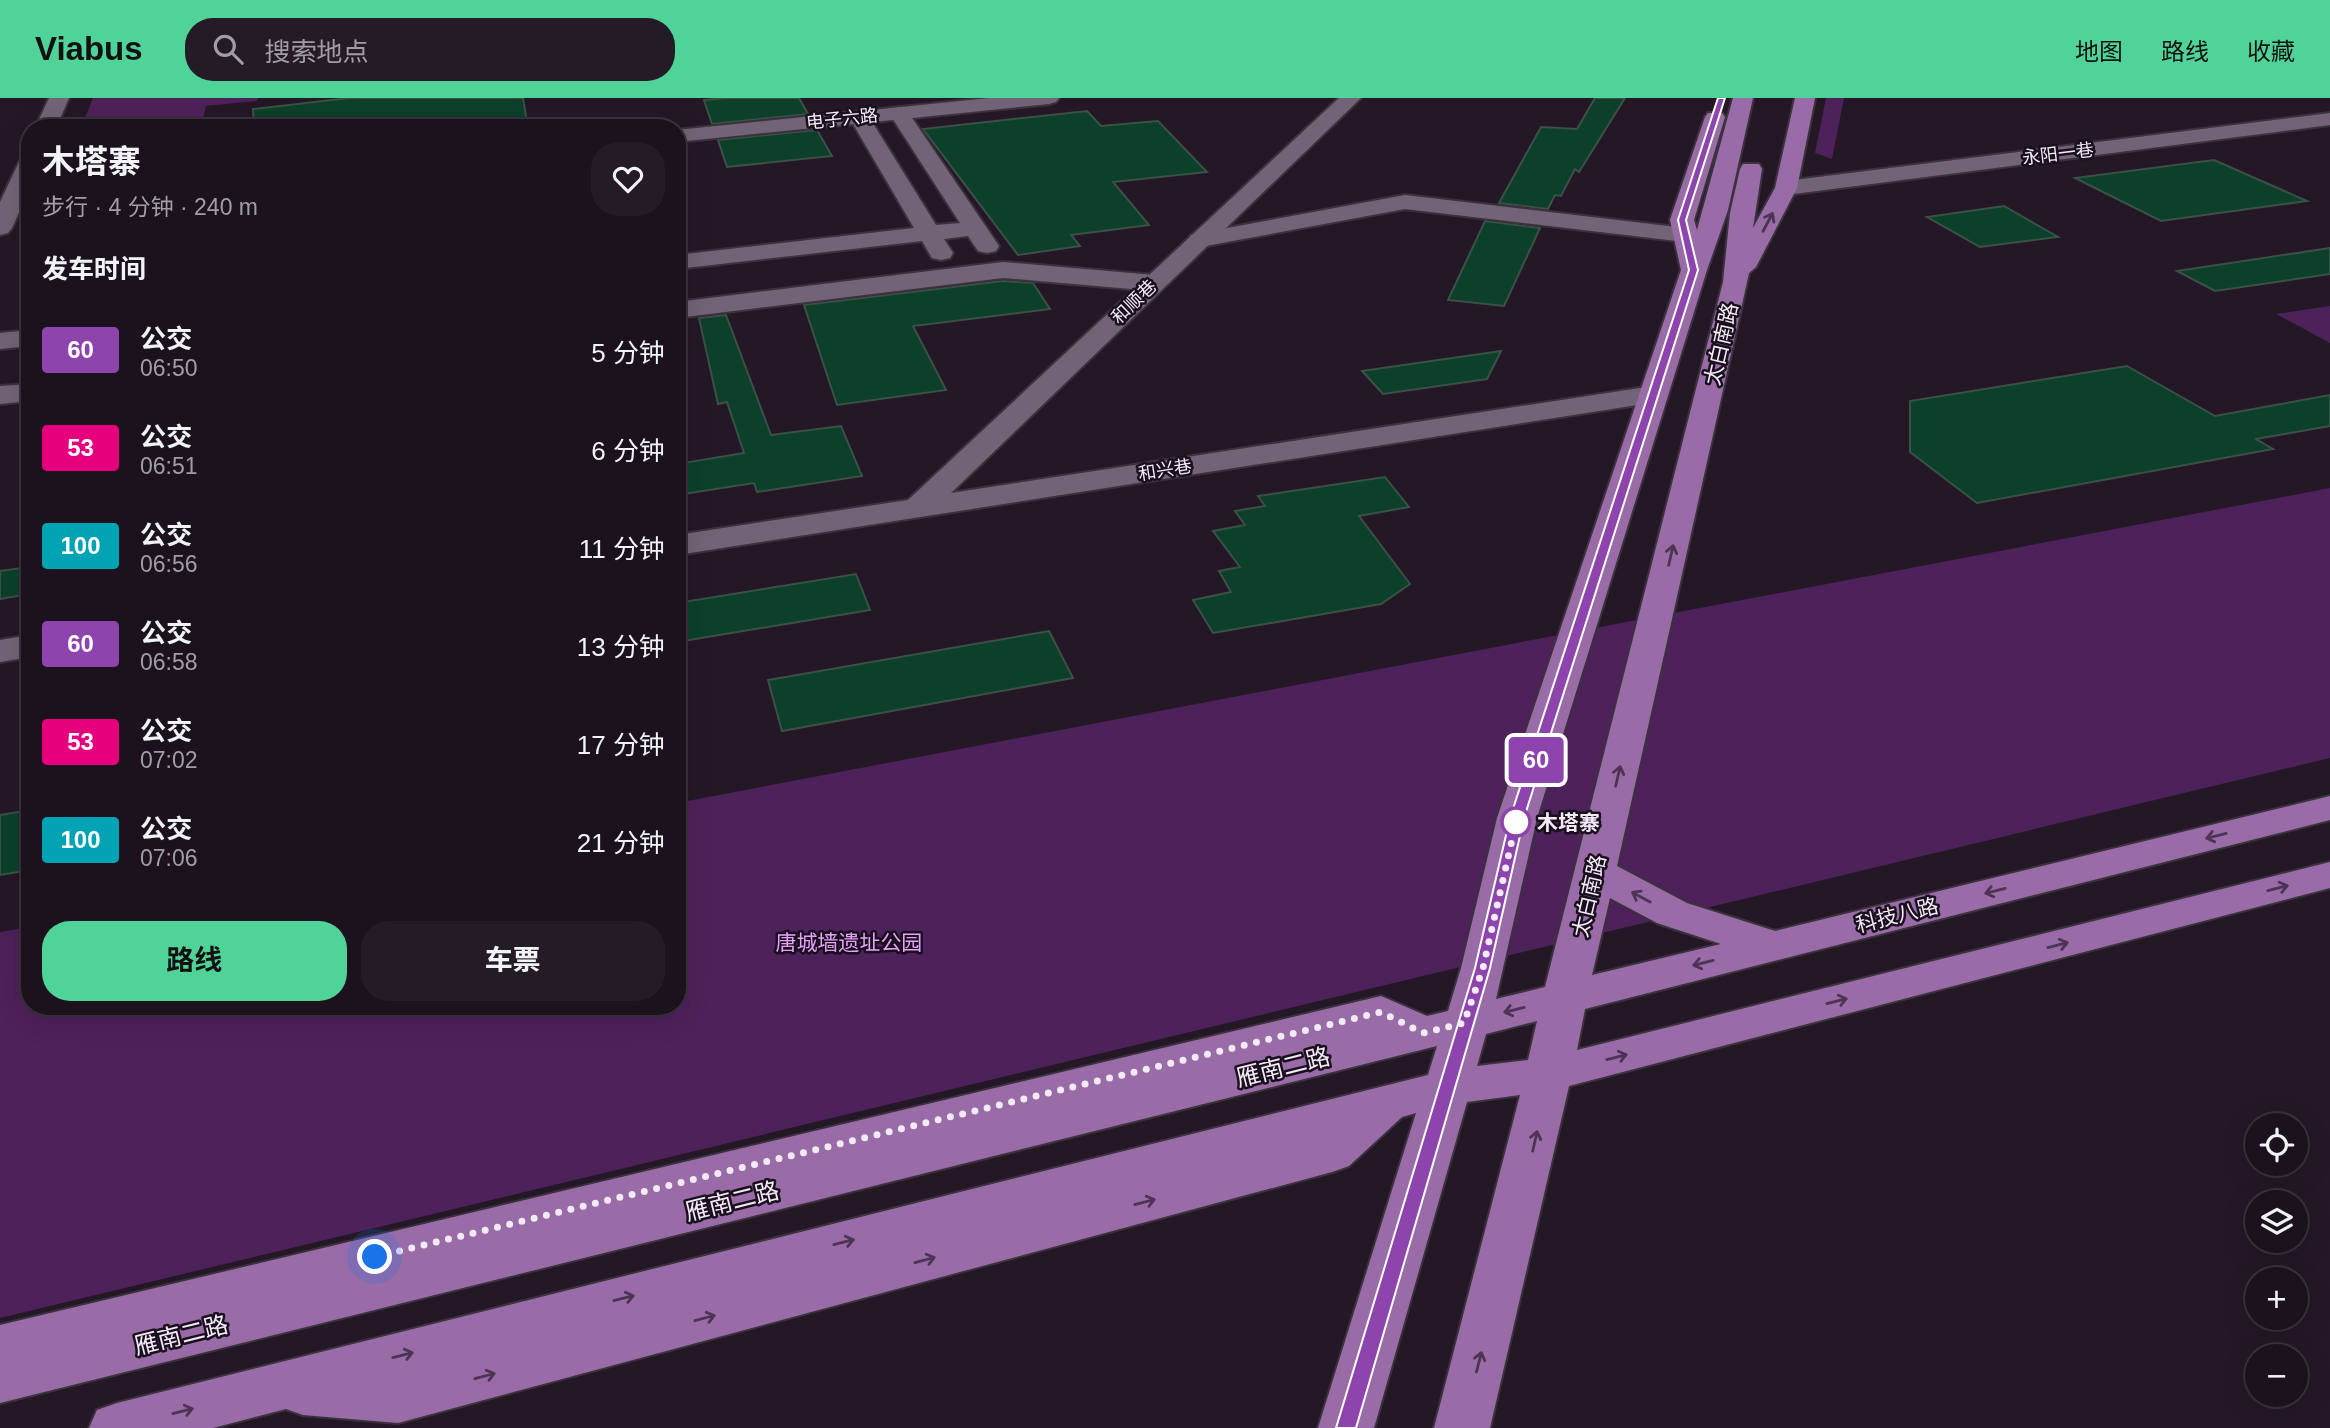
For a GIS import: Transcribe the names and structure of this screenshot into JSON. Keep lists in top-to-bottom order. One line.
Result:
{"streets":{"main road":["太白南路","科技八路","雁南二路"],"street":["电子六路","永阳一巷","和顺巷","和兴巷"]},"crossings":[["永阳一巷","太白南路"],["和顺巷","和兴巷"],["太白南路","科技八路"],["科技八路","雁南二路"]],"parks":["唐城墙遗址公园"],"places":["木塔寨"],"lines":["bus line 60"],"page":{"header":"Viabus","search":"搜索地点","nav":["地图","路线","收藏"],"on_map":"60","heading":[["木塔寨","步行 · 4 分钟 · 240 m"],"发车时间"],"list":[{"mark":"60","name":"公交","note":"06:50","value":"5 分钟"},{"mark":"53","name":"公交","note":"06:51","value":"6 分钟"},{"mark":"100","name":"公交","note":"06:56","value":"11 分钟"},{"mark":"60","name":"公交","note":"06:58","value":"13 分钟"},{"mark":"53","name":"公交","note":"07:02","value":"17 分钟"},{"mark":"100","name":"公交","note":"07:06","value":"21 分钟"}],"buttons":["路线","车票"],"map_buttons":["+","−"]}}
